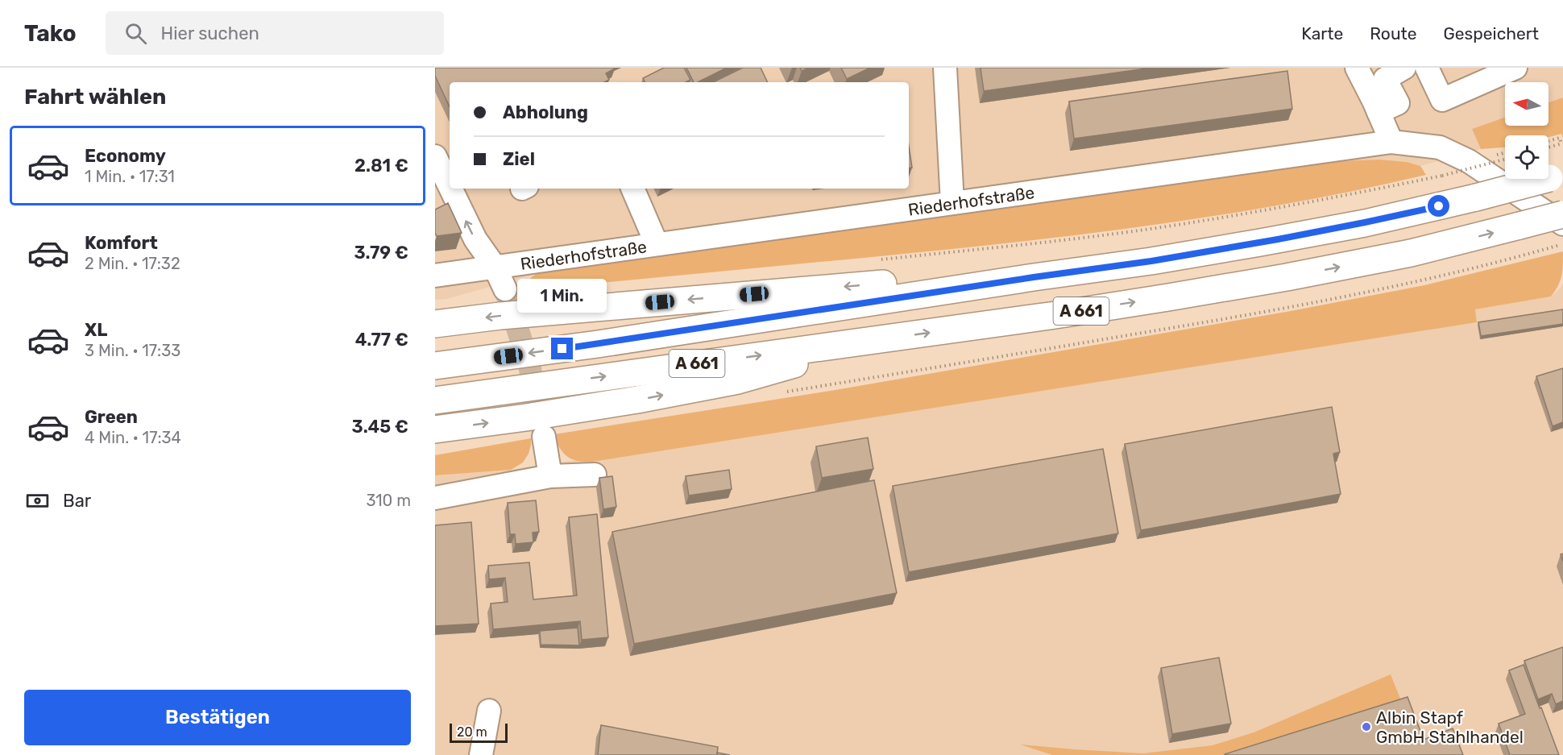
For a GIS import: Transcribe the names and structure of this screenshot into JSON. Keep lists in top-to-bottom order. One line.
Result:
{"streets":{"highway":["A 661"],"street":["Riederhofstraße"]},"places":["Albin Stapf GmbH Stahlhandel"],"scale_bar":"20 m","north":"left","page":{"header":"Tako","search":"Hier suchen","nav":["Karte","Route","Gespeichert"],"heading":"Fahrt wählen","banner":["Abholung","Ziel"],"list":[{"name":"Economy","note":"1 Min. · 17:31","value":"2.81 €"},{"name":"Komfort","note":"2 Min. · 17:32","value":"3.79 €"},{"name":"XL","note":"3 Min. · 17:33","value":"4.77 €"},{"name":"Green","note":"4 Min. · 17:34","value":"3.45 €"}],"bubble":"1 Min.","pay":["Bar","310 m"],"buttons":"Bestätigen","scale":"20 m"}}
